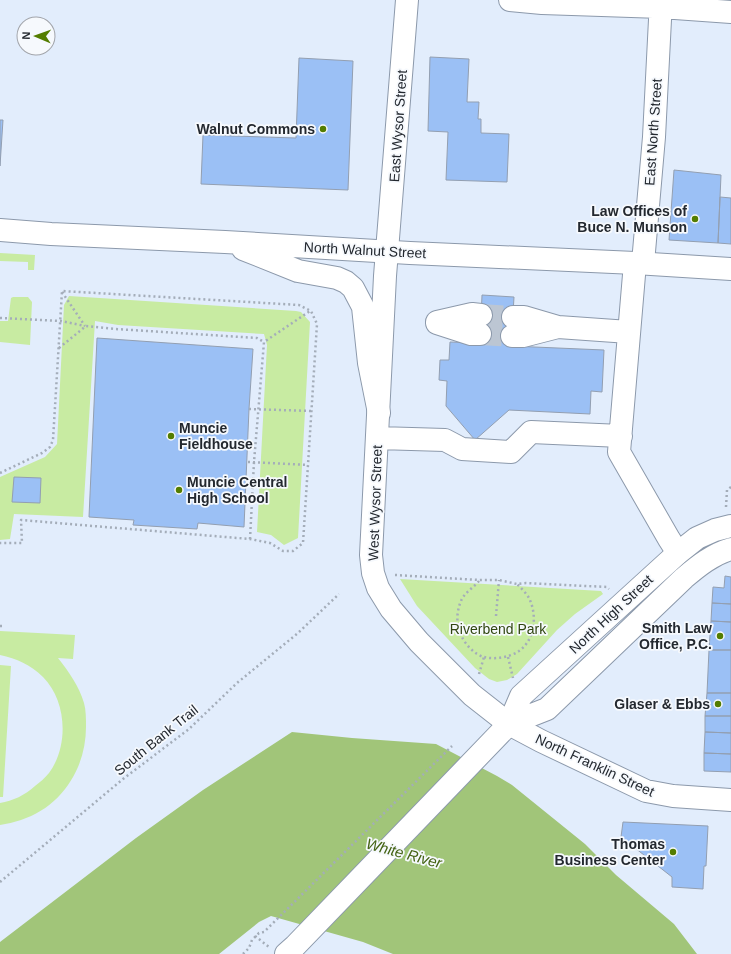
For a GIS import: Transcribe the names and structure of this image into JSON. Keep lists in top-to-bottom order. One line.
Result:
{"streets":{"main road":["East Wysor Street","East North Street","North Walnut Street","West Wysor Street","North High Street","North Franklin Street"],"path":["South Bank Trail"]},"crossings":[["East Wysor Street","North Walnut Street"],["East Wysor Street","West Wysor Street"],["East North Street","North Walnut Street"],["East North Street","North High Street"],["North Walnut Street","West Wysor Street"],["West Wysor Street","North High Street"],["West Wysor Street","North Franklin Street"],["North High Street","North Franklin Street"]],"water":["White River"],"parks":["Riverbend Park"],"places":["Walnut Commons","Law Offices of Buce N. Munson","Muncie Fieldhouse","Muncie Central High School","Smith Law Office, P.C.","Glaser & Ebbs","Thomas Business Center"],"north":"left"}
